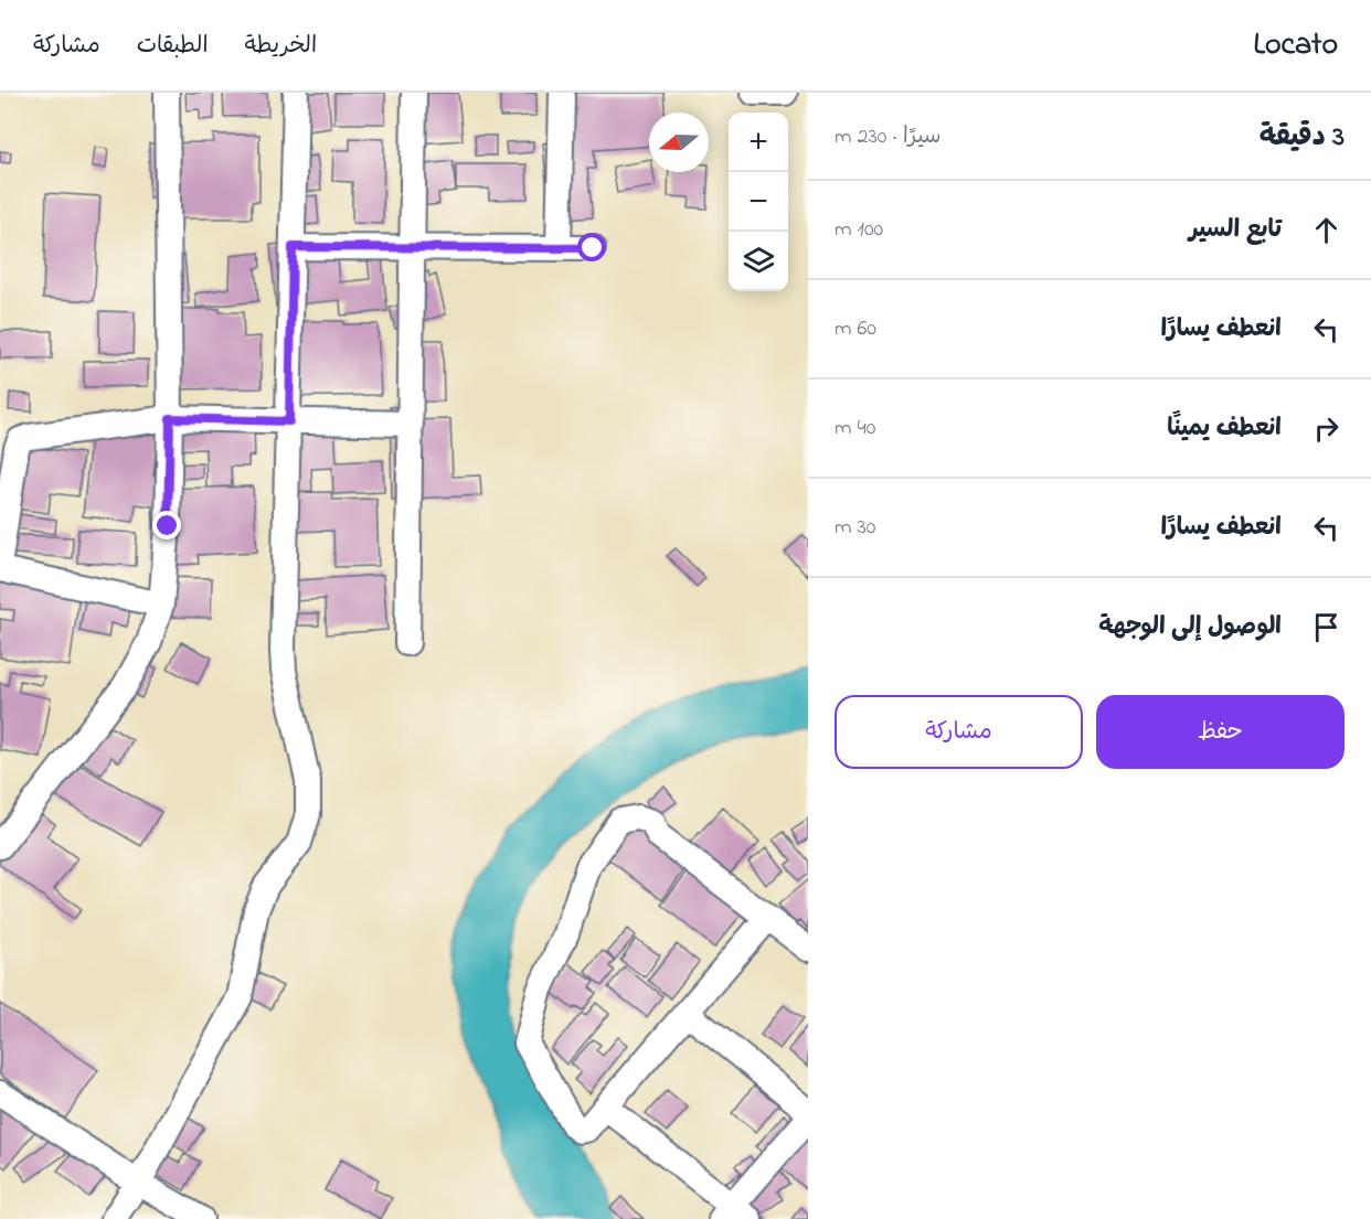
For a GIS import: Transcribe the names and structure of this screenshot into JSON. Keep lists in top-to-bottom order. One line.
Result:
{"north":"left","page":{"header":"Locato","nav":["الخريطة","الطبقات","مشاركة"],"heading":["3 دقيقة","سيرًا · 230 m"],"map_buttons":["+","−"],"list":[["تابع السير","100 m"],["انعطف يسارًا","60 m"],["انعطف يمينًا","40 m"],["انعطف يسارًا","30 m"],"الوصول إلى الوجهة"],"buttons":["حفظ","مشاركة"]}}
